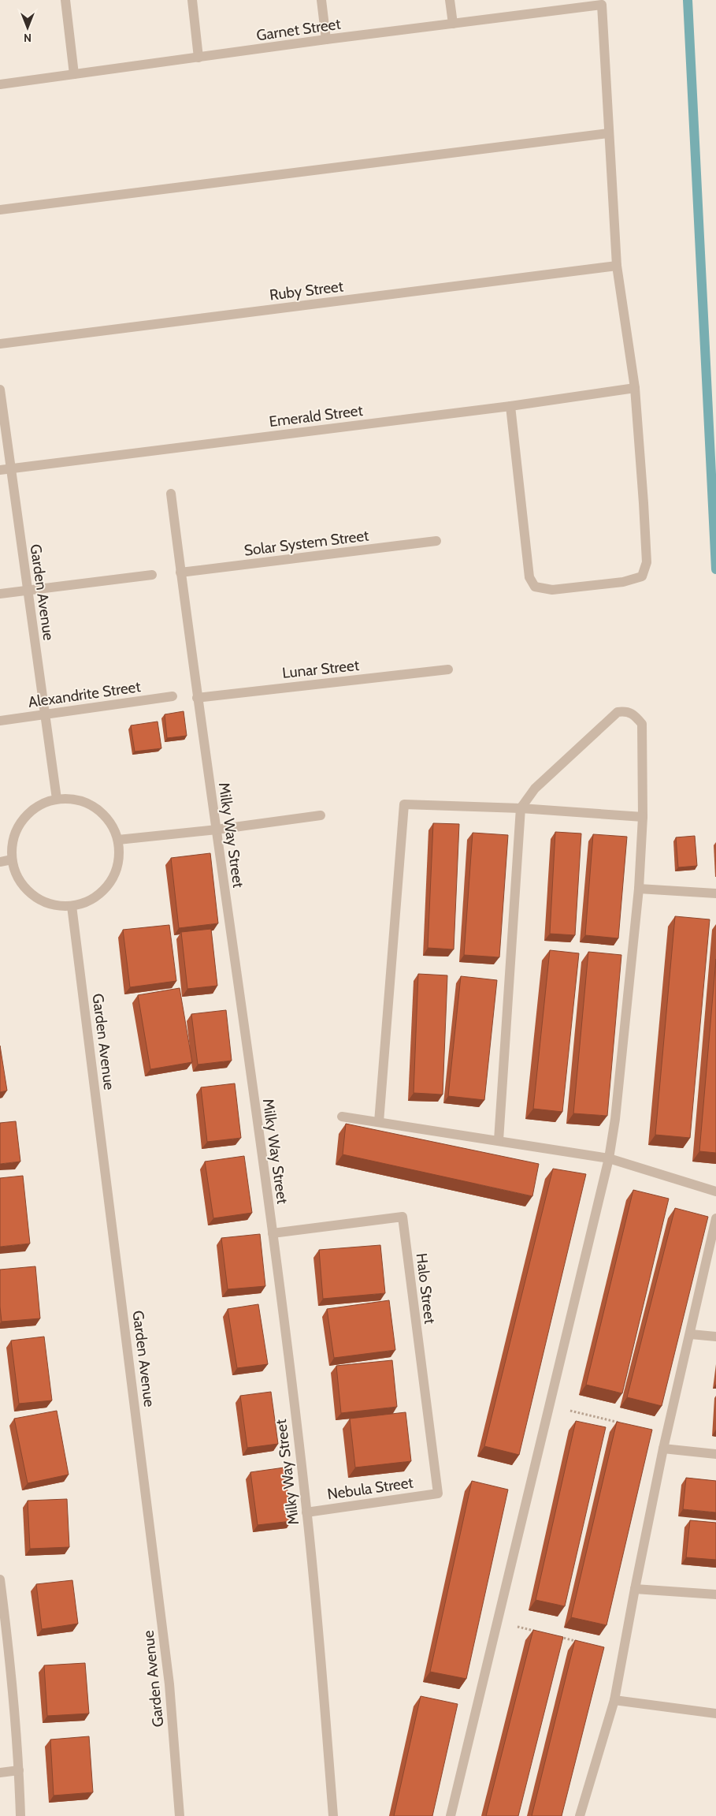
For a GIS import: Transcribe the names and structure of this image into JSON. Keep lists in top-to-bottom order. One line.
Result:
{"streets":{"street":["Garnet Street","Ruby Street","Emerald Street","Solar System Street","Garden Avenue","Lunar Street","Alexandrite Street","Milky Way Street","Halo Street","Nebula Street"]},"crossings":[["Emerald Street","Garden Avenue"],["Solar System Street","Milky Way Street"],["Garden Avenue","Alexandrite Street"],["Lunar Street","Milky Way Street"],["Milky Way Street","Halo Street"],["Milky Way Street","Nebula Street"],["Halo Street","Nebula Street"]],"north":"bottom"}
